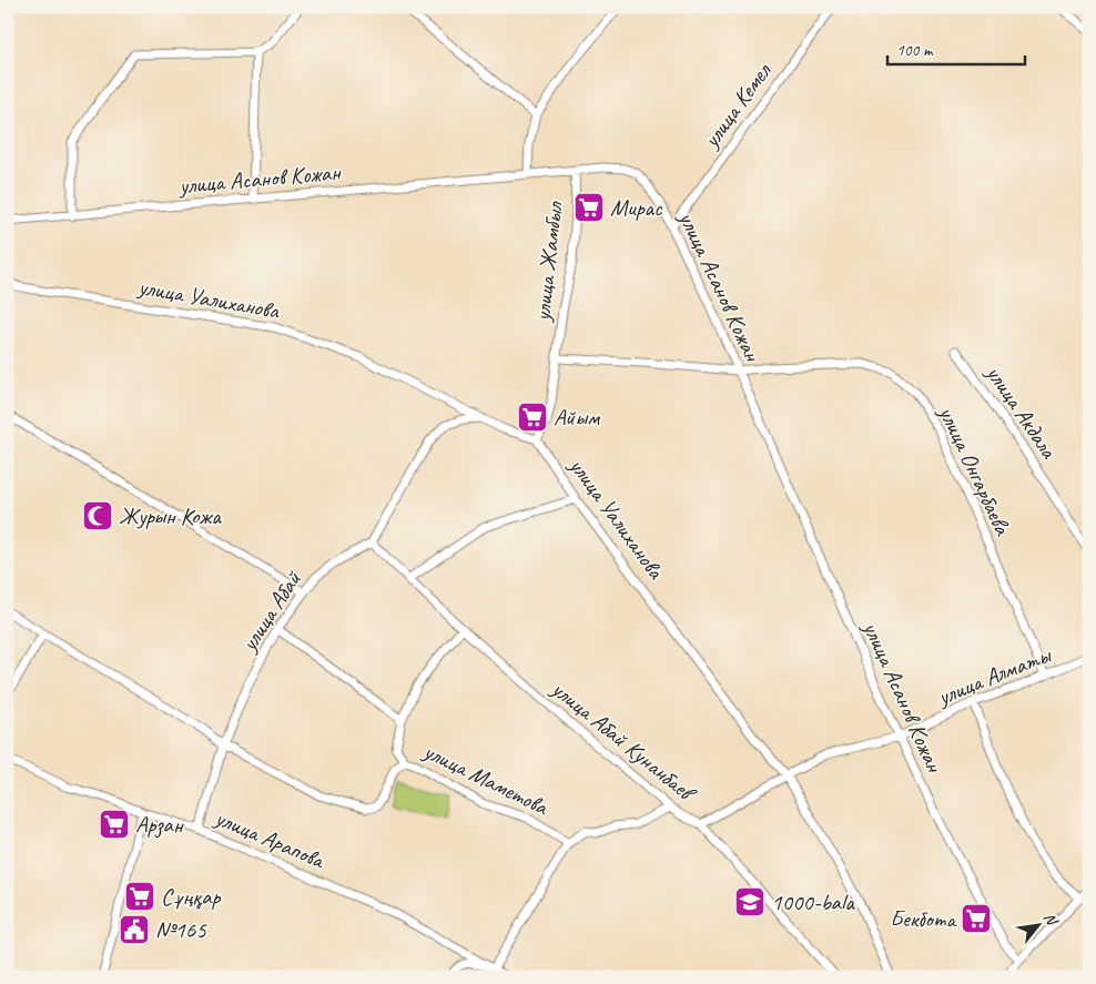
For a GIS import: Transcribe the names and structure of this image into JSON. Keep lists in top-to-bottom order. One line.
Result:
{"streets":{"street":["улица Кемел","улица Асанов Кожан","улица Жамбыл","улица Уалиханова","улица Акдала","улица Онгарбаева","улица Абай","улица Алматы","улица Абай Кунанбаев","улица Маметова","улица Арапова"]},"crossings":[["улица Кемел","улица Асанов Кожан"],["улица Асанов Кожан","улица Жамбыл"],["улица Асанов Кожан","улица Онгарбаева"],["улица Асанов Кожан","улица Алматы"],["улица Жамбыл","улица Уалиханова"],["улица Уалиханова","улица Алматы"],["улица Онгарбаева","улица Алматы"],["улица Абай","улица Абай Кунанбаев"],["улица Абай","улица Маметова"],["улица Абай","улица Арапова"],["улица Алматы","улица Абай Кунанбаев"]],"places":{"supermarket":["Мирас","Айым","Арзан","Сұңқар","Бекбота"],"mosque":["Журын Кожа"],"school or university":["1000-bala"],"public building":["№165"]},"scale_bar":"100 m","north":"top right"}
